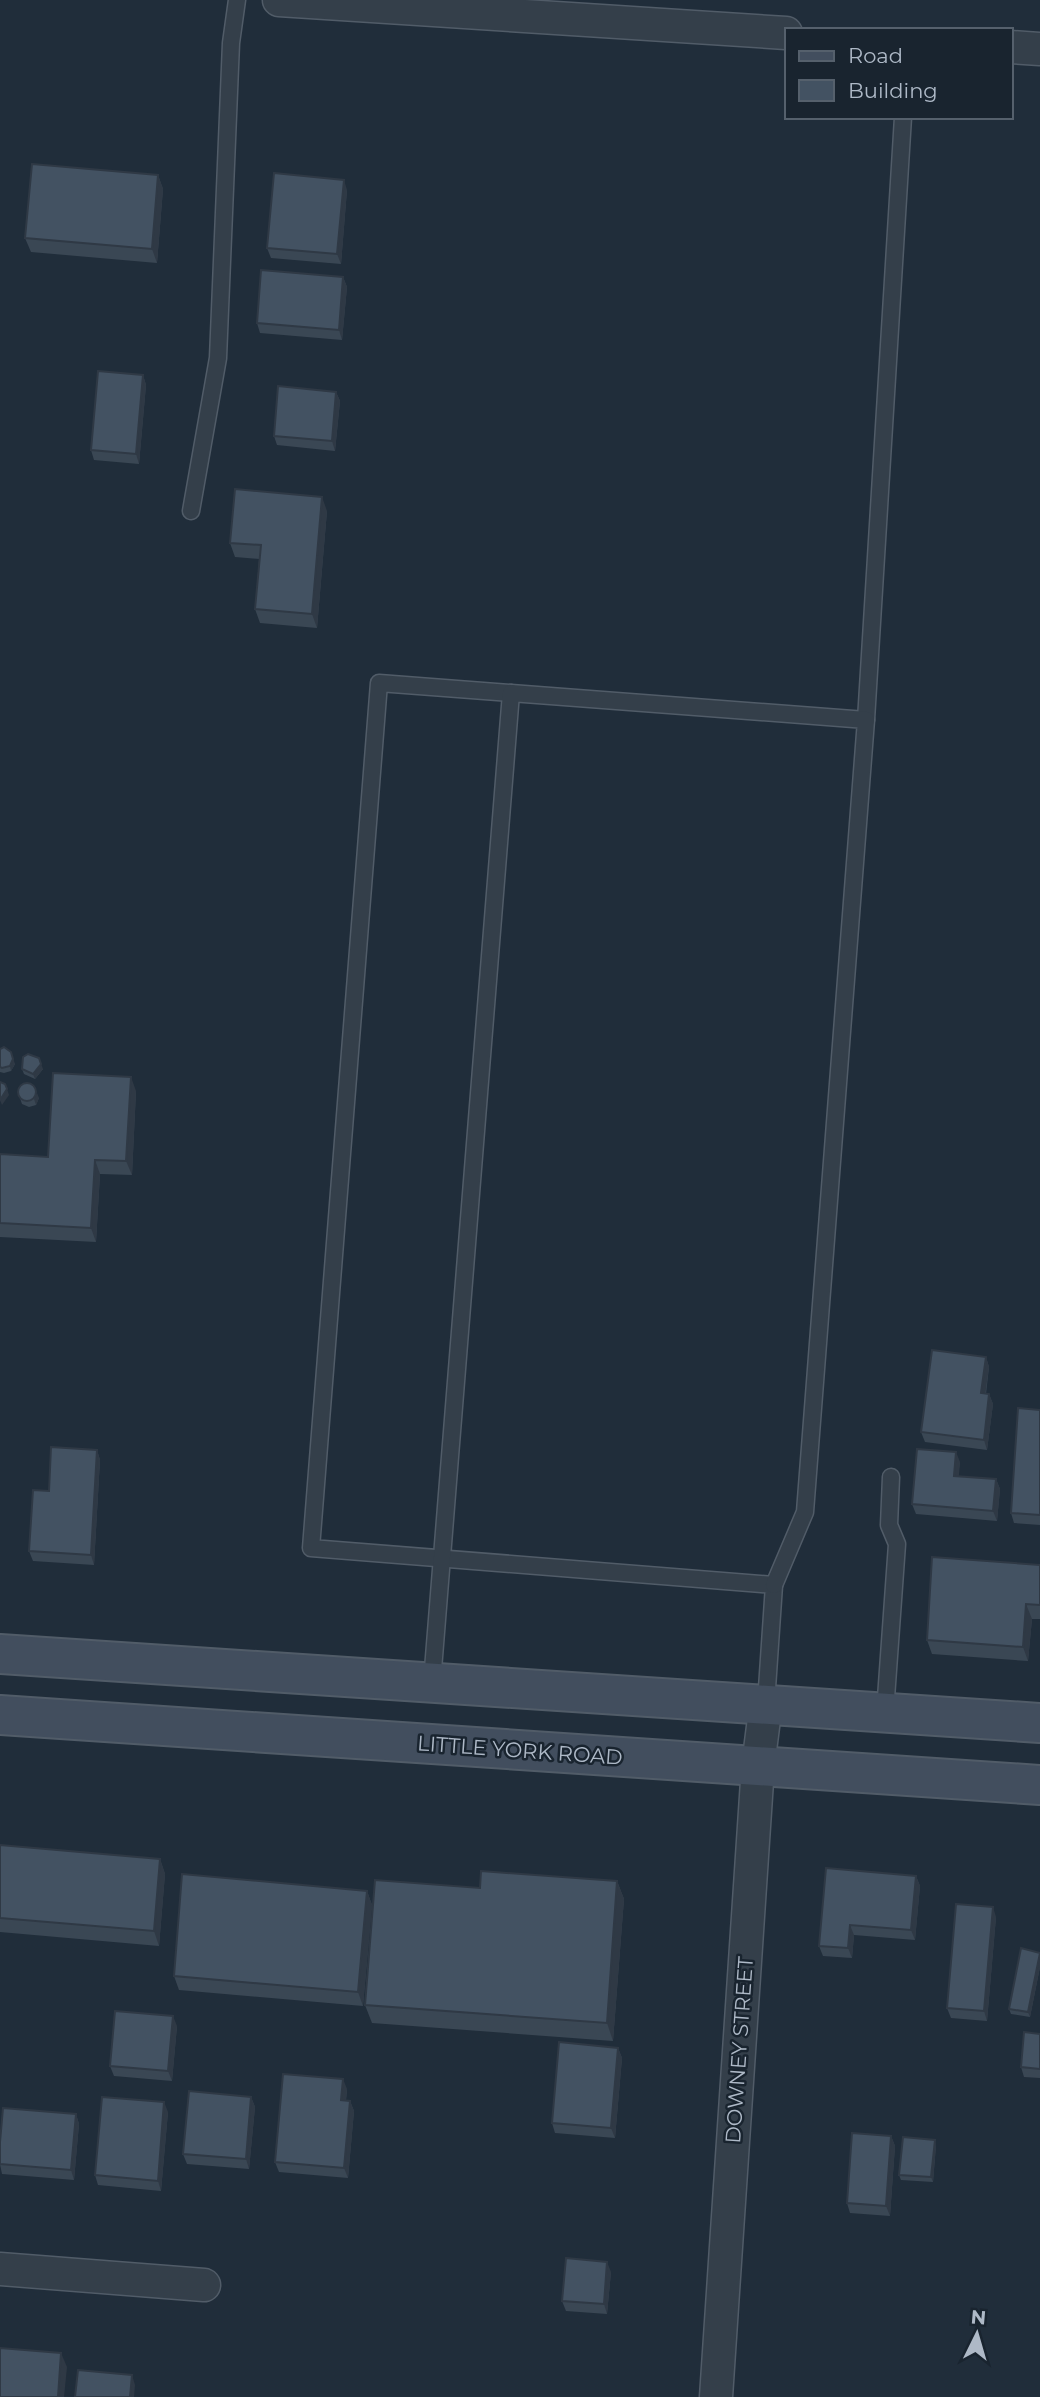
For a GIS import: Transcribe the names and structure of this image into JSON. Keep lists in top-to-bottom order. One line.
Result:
{"streets":{"main road":["LITTLE YORK ROAD"],"street":["DOWNEY STREET"]},"crossings":[["LITTLE YORK ROAD","DOWNEY STREET"]],"legend":["Road","Building"],"north":"top"}
